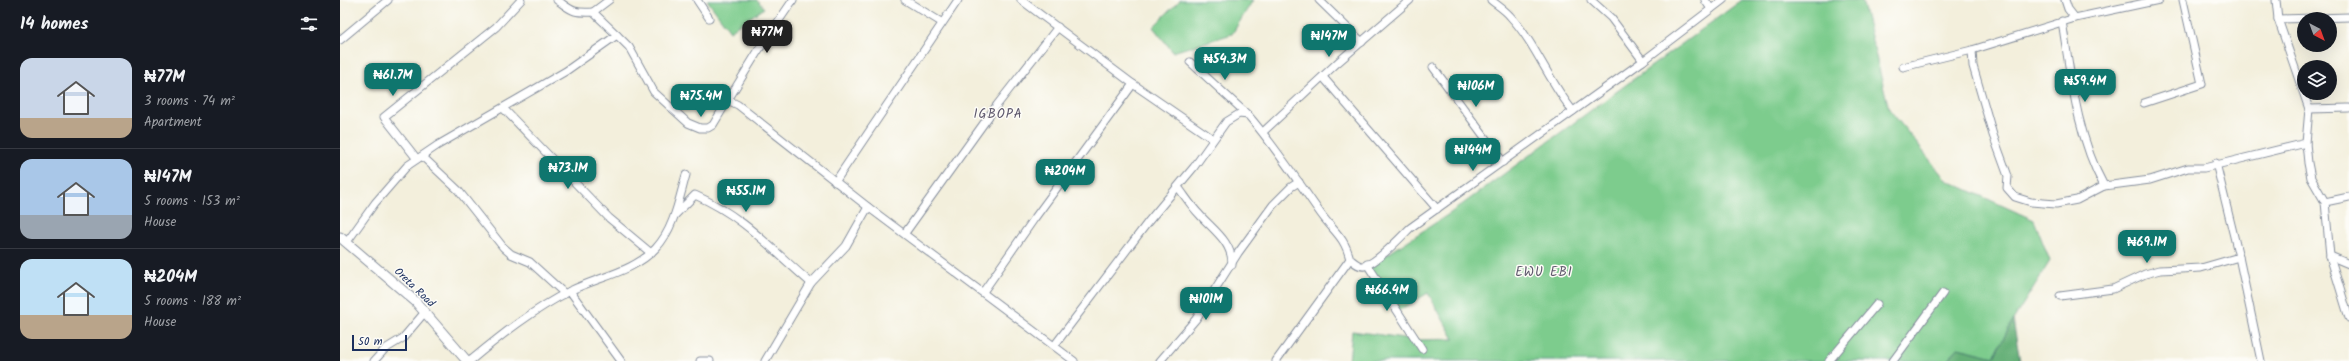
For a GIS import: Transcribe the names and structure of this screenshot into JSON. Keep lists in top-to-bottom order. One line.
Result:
{"streets":{"street":["Oreta Road"]},"districts":["IGBOPA","EWU EBI"],"scale_bar":"50 m","north":"bottom right","page":{"heading":"14 homes","price":["₦77M","₦147M","₦54.3M","₦61.7M","₦59.4M","₦106M","₦75.4M","₦144M","₦73.1M","₦204M","₦55.1M","₦69.1M","₦66.4M","₦101M"],"list":[{"name":"₦77M","note":"3 rooms · 74 m² · Apartment"},{"name":"₦147M","note":"5 rooms · 153 m² · House"},{"name":"₦204M","note":"5 rooms · 188 m² · House"}],"scale":"50 m"}}
